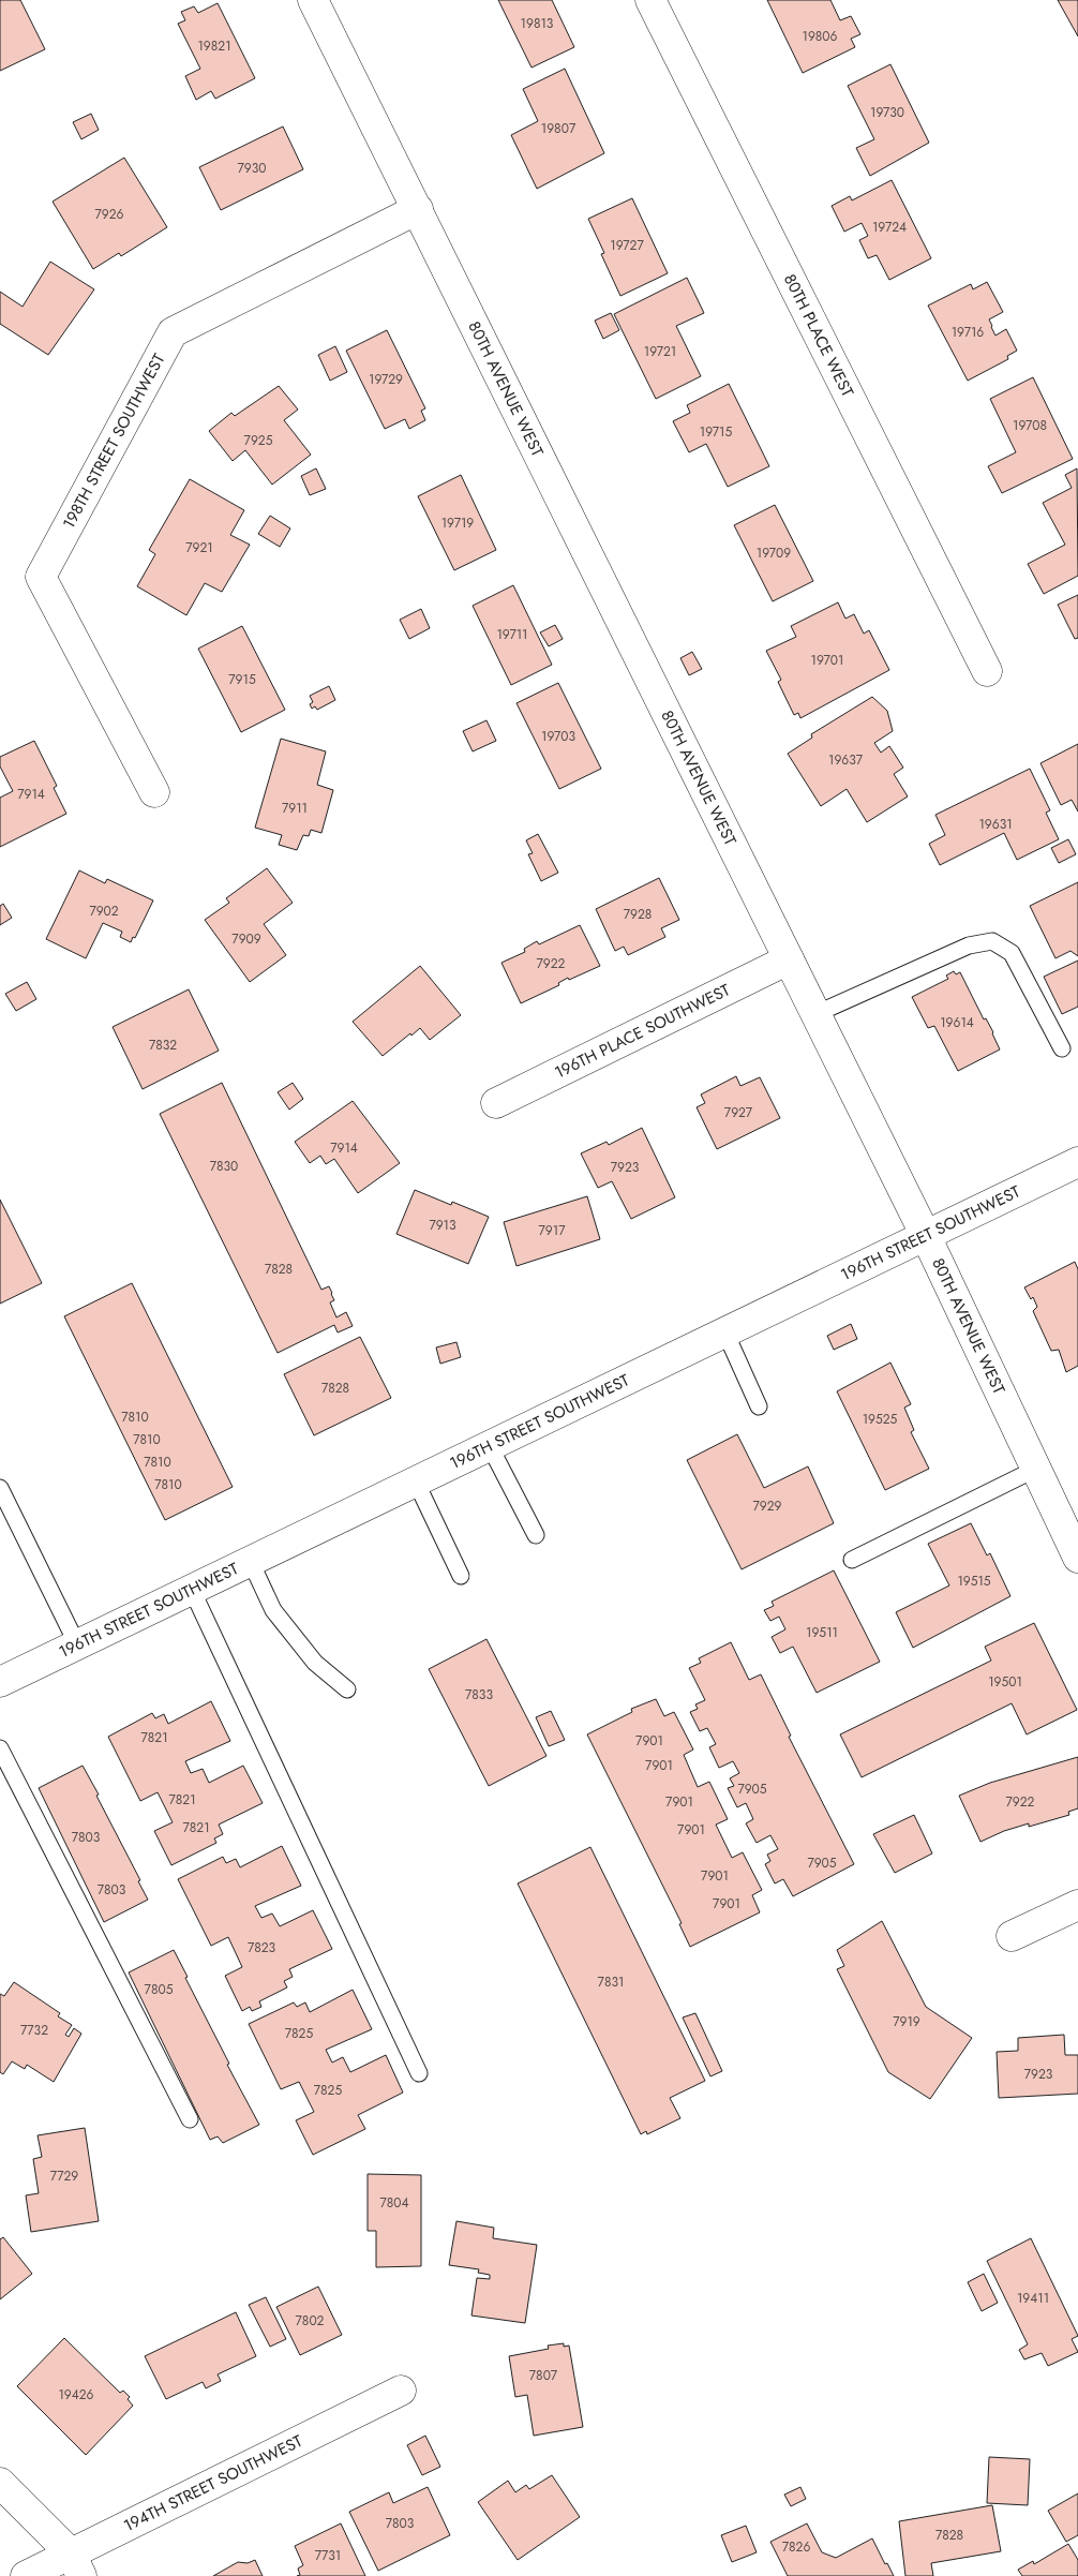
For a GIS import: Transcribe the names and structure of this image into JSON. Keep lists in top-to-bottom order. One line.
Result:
{"streets":{"street":["80TH PLACE WEST","80TH AVENUE WEST","198TH STREET SOUTHWEST","196TH PLACE SOUTHWEST","196TH STREET SOUTHWEST","194TH STREET SOUTHWEST"]},"crossings":[["80TH AVENUE WEST","198TH STREET SOUTHWEST"],["80TH AVENUE WEST","196TH PLACE SOUTHWEST"],["80TH AVENUE WEST","196TH STREET SOUTHWEST"]],"house_numbers":["19813","19806","19821","19730","19807","7930","7926","19724","19727","19716","19721","19729","19708","19715","7925","19719","7921","19709","19711","19701","7915","19703","19637","7914","7911","19631","7902","7928","7909","7922","19614","7832","7927","7914","7830","7923","7913","7917","7828","7828","7810","19525","7810","7810","7810","7929","19515","19511","19501","7833","7821","7901","7901","7905","7821","7901","7922","7821","7901","7803","7905","7901","7803","7901","7823","7831","7805","7919","7732","7825","7923","7825","7729","7804","19411","7802","7807","19426","7803","7828","7826","7731"]}
